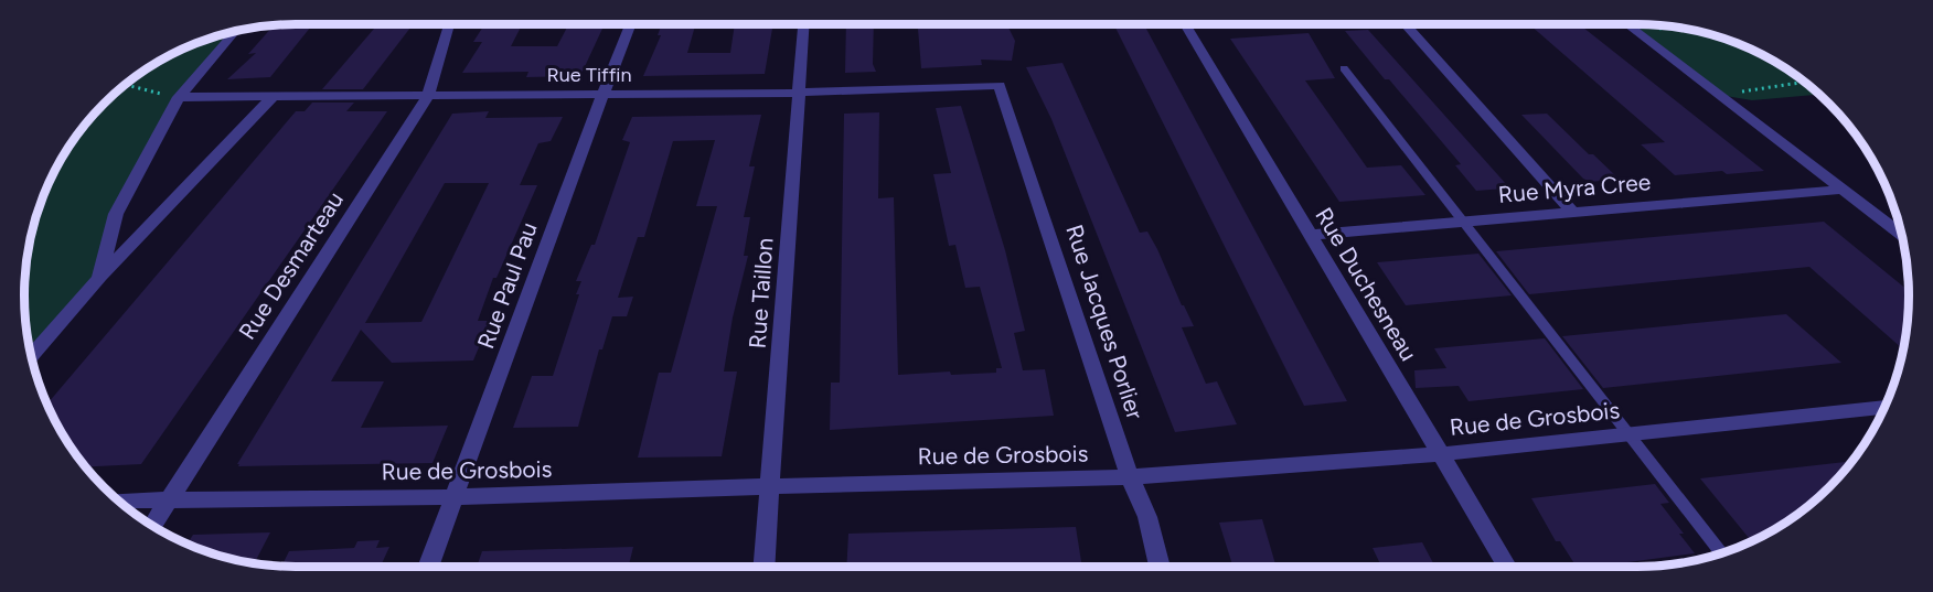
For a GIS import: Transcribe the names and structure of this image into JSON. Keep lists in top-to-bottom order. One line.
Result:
{"streets":{"street":["Rue Tiffin","Rue Myra Cree","Rue Desmarteau","Rue Duchesneau","Rue Paul Pau","Rue Taillon","Rue Jacques Porlier","Rue de Grosbois"]},"crossings":[["Rue Tiffin","Rue Desmarteau"],["Rue Tiffin","Rue Paul Pau"],["Rue Tiffin","Rue Taillon"],["Rue Tiffin","Rue Jacques Porlier"],["Rue Myra Cree","Rue Duchesneau"],["Rue Desmarteau","Rue de Grosbois"],["Rue Duchesneau","Rue de Grosbois"],["Rue Paul Pau","Rue de Grosbois"],["Rue Taillon","Rue de Grosbois"],["Rue Jacques Porlier","Rue de Grosbois"]]}
